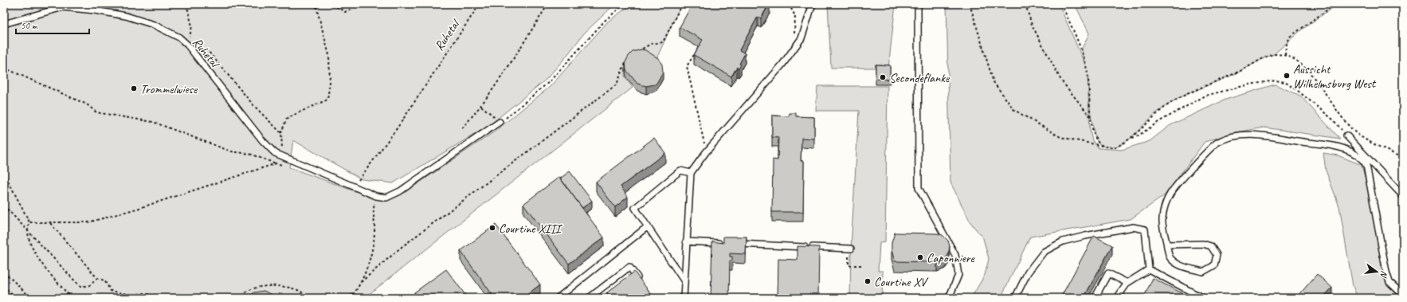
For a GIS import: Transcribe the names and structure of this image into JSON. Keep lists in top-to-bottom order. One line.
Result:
{"streets":{"lane":["Ruhetal"]},"places":["Aussicht Wilhelmsburg West","Secondeflanke","Trommelwiese","Courtine XIII","Caponniere","Courtine XV"],"scale_bar":"50 m","north":"right"}
